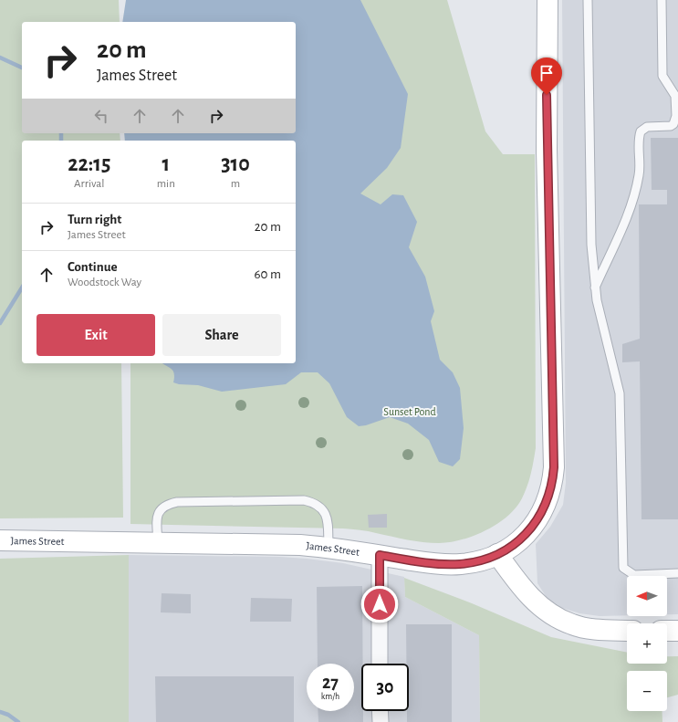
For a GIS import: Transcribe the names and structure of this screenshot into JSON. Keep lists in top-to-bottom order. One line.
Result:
{"streets":{"main road":["James Street"]},"parks":["Sunset Pond"],"north":"left","page":{"turn":["20 m","James Street"],"eta":["22:15","Arrival","1","min","310","m"],"list":[{"name":"Turn right","note":"James Street","value":"20 m"},{"name":"Continue","note":"Woodstock Way","value":"60 m"}],"buttons":["Exit","Share"],"map_buttons":["+","−"],"speed":"27 km/h","limit":"30"}}
